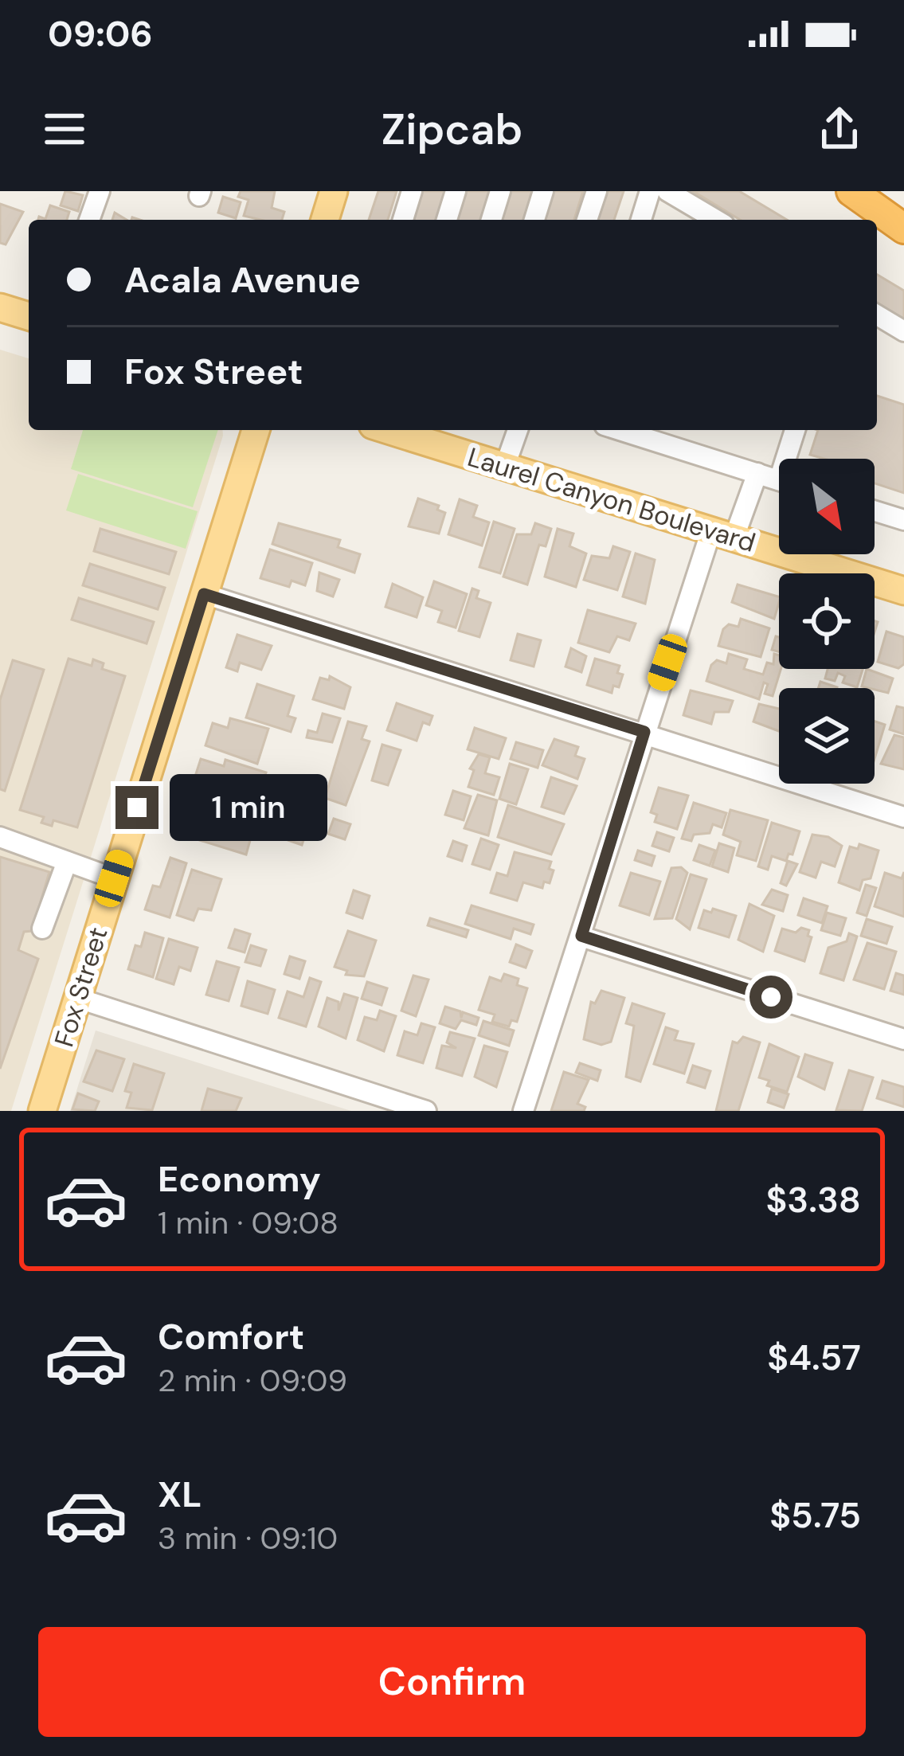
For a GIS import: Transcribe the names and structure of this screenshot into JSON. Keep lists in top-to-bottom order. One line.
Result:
{"streets":{"main road":["Laurel Canyon Boulevard","Fox Street"]},"north":"bottom right","page":{"status":"09:06","header":"Zipcab","banner":["Acala Avenue","Fox Street"],"bubble":"1 min","list":[{"name":"Economy","note":"1 min · 09:08","value":"$3.38"},{"name":"Comfort","note":"2 min · 09:09","value":"$4.57"},{"name":"XL","note":"3 min · 09:10","value":"$5.75"}],"buttons":"Confirm"}}
